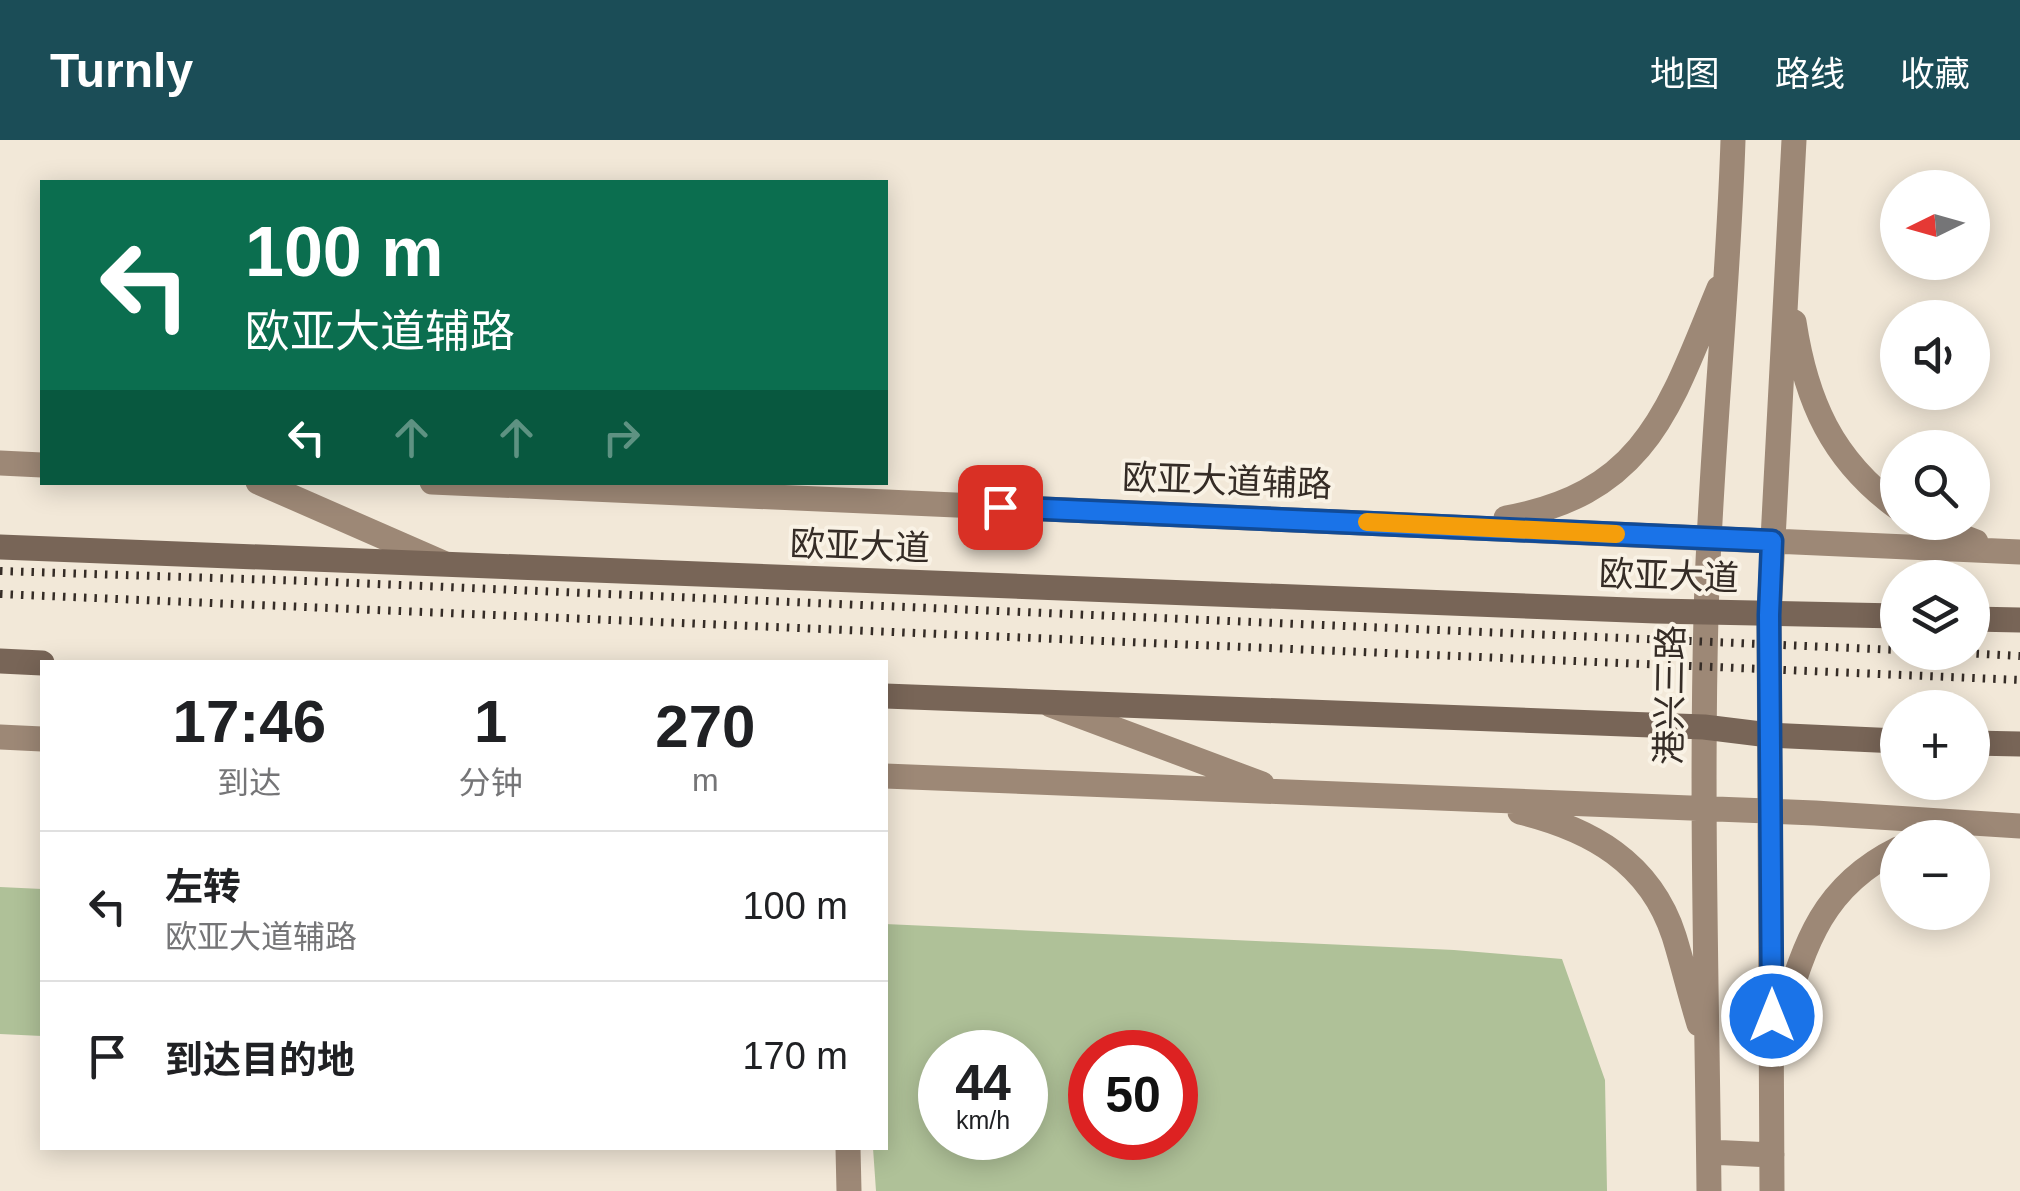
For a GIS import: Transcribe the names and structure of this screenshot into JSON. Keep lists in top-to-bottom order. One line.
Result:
{"streets":{"main road":["欧亚大道"],"street":["欧亚大道辅路","港兴三路"]},"crossings":[["欧亚大道辅路","港兴三路"],["欧亚大道","港兴三路"]],"north":"left","page":{"header":"Turnly","nav":["地图","路线","收藏"],"map_buttons":["+","−"],"turn":["100 m","欧亚大道辅路"],"eta":["17:46","到达","1","分钟","270","m"],"list":[{"name":"左转","note":"欧亚大道辅路","value":"100 m"},{"name":"到达目的地","value":"170 m"}],"speed":"44 km/h","limit":"50"}}
